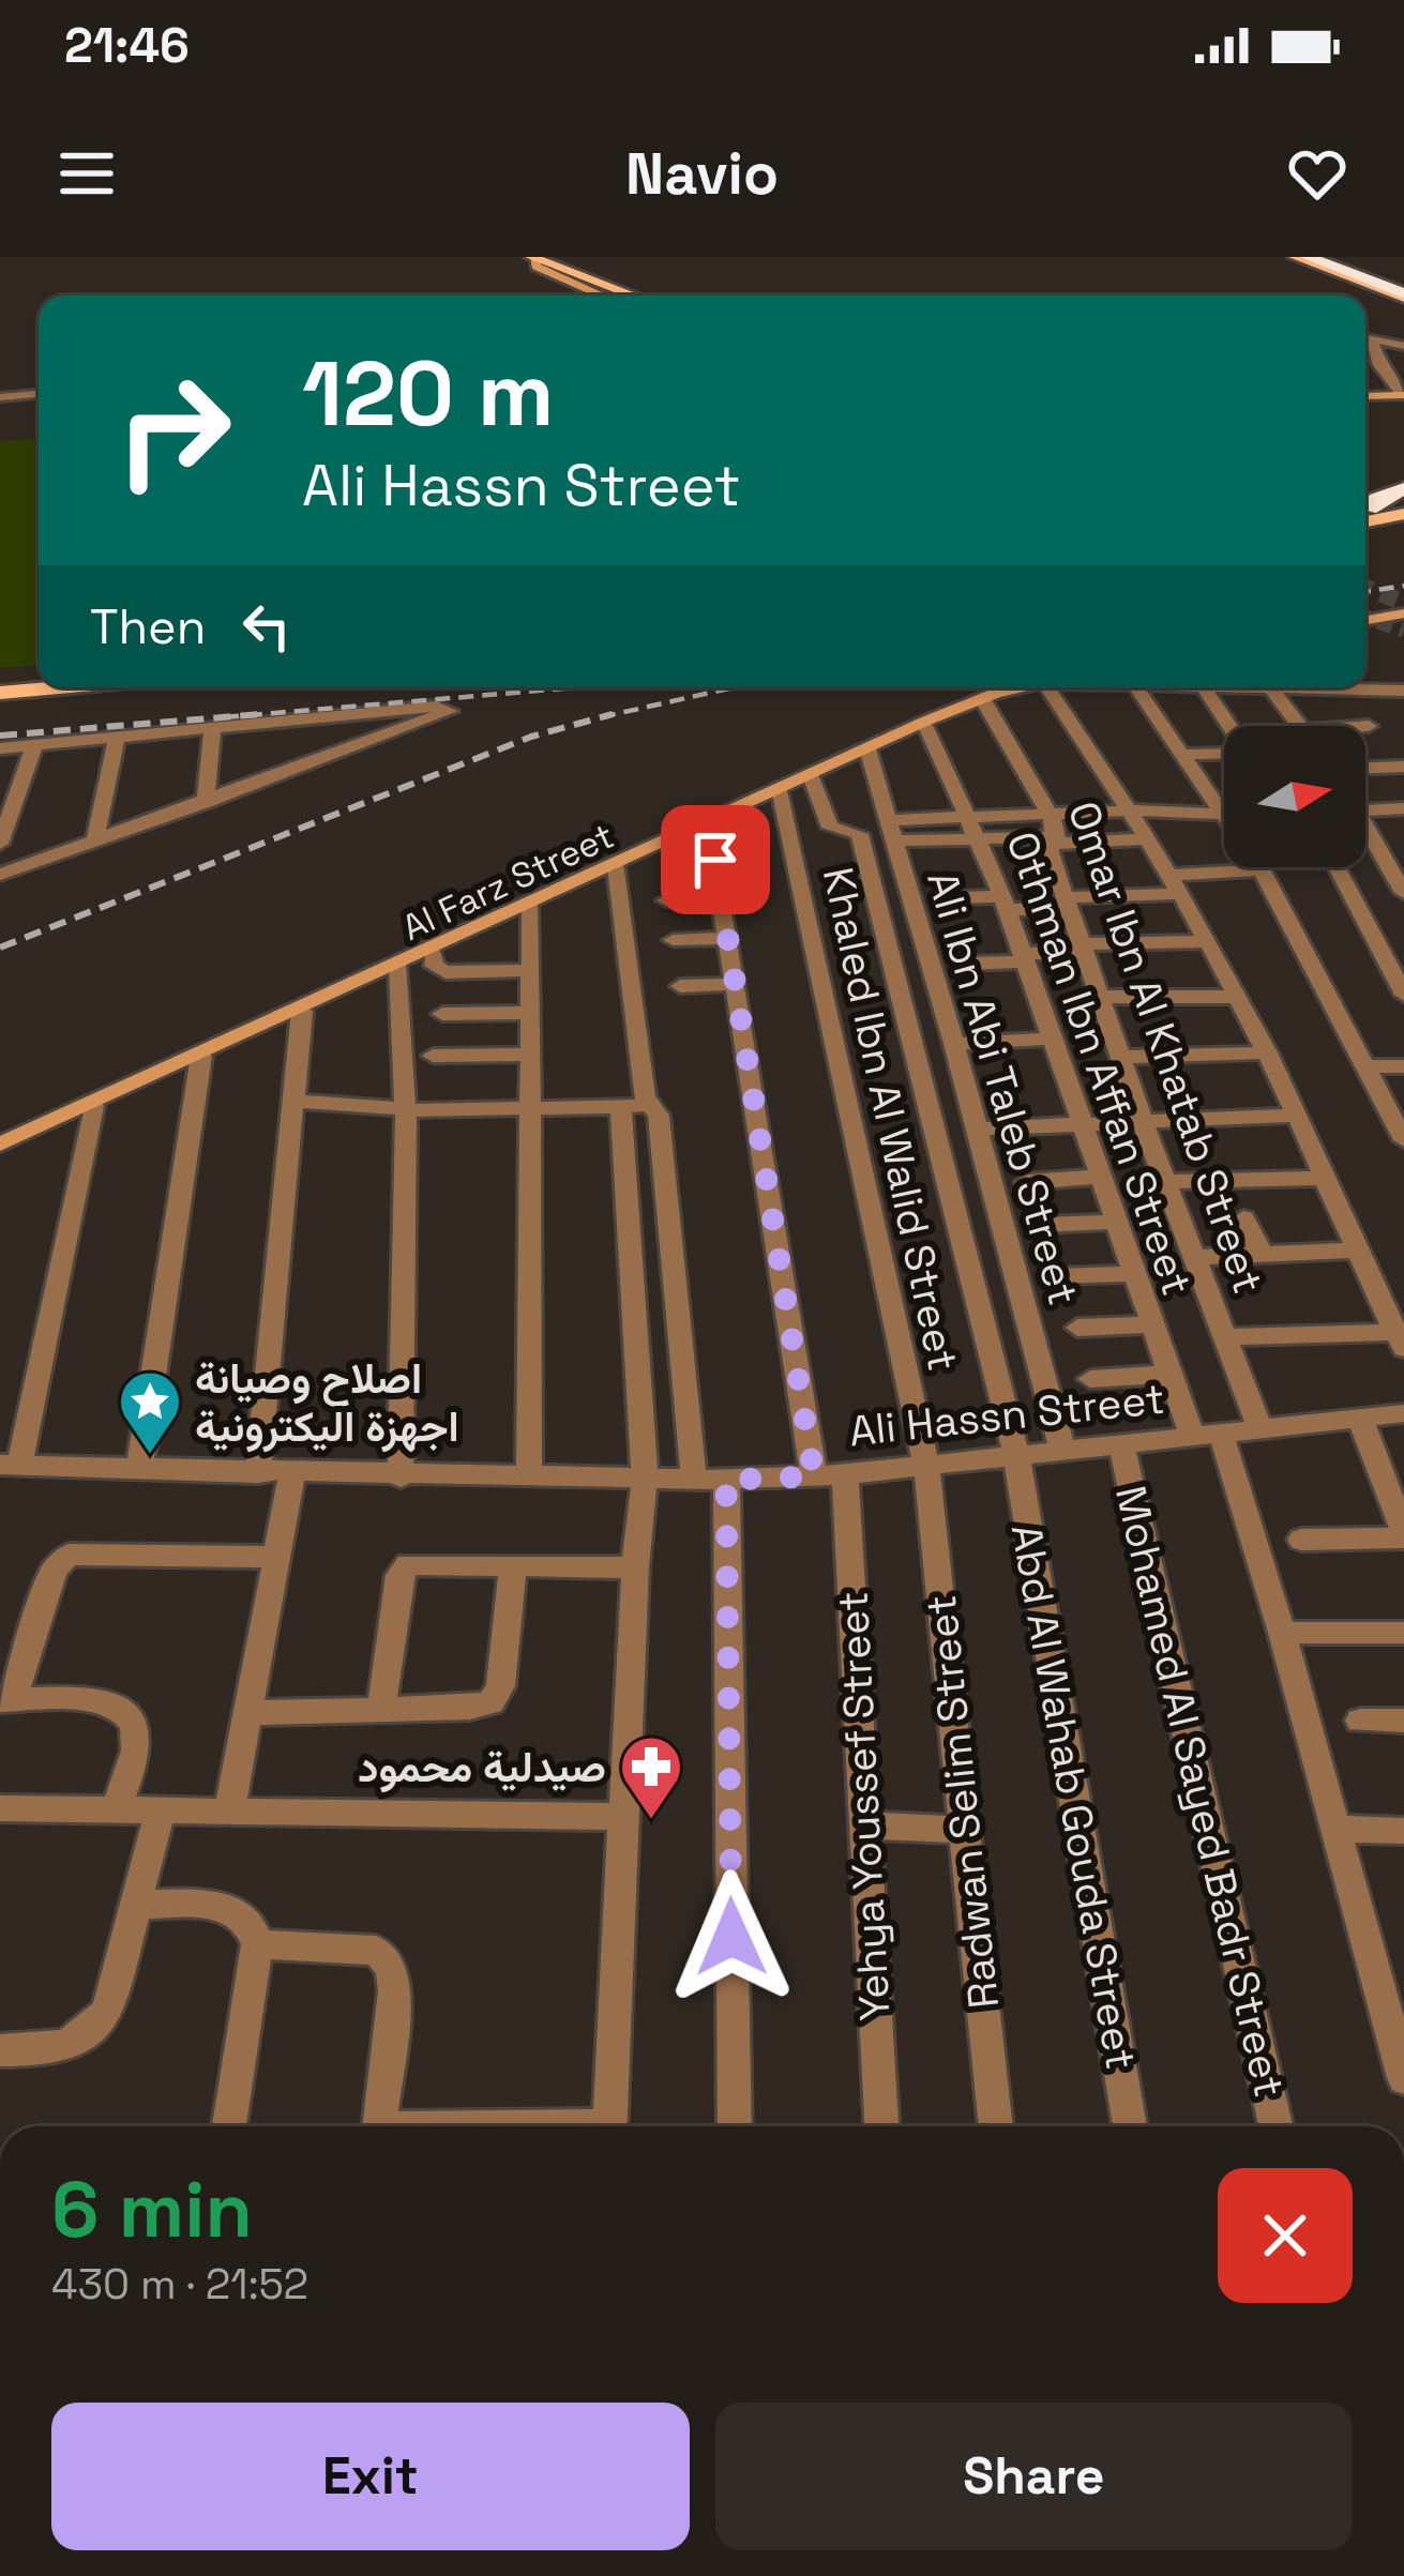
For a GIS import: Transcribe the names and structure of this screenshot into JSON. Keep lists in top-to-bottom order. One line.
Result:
{"streets":{"street":["Al Farz Street","Omar Ibn Al Khatab Street","Othman Ibn Affan Street","Ali Ibn Abi Taleb Street","Khaled Ibn Al Walid Street","Ali Hassn Street","Mohamed Al Sayed Badr Street","Abd Al Wahab Gouda Street","Radwan Selim Street","Yehya Youssef Street"]},"crossings":[["Al Farz Street","Omar Ibn Al Khatab Street"],["Al Farz Street","Othman Ibn Affan Street"],["Al Farz Street","Ali Ibn Abi Taleb Street"],["Al Farz Street","Khaled Ibn Al Walid Street"],["Al Farz Street","Abd Al Wahab Gouda Street"],["Al Farz Street","Yehya Youssef Street"],["Omar Ibn Al Khatab Street","Ali Hassn Street"],["Othman Ibn Affan Street","Ali Hassn Street"],["Ali Ibn Abi Taleb Street","Ali Hassn Street"],["Khaled Ibn Al Walid Street","Ali Hassn Street"],["Khaled Ibn Al Walid Street","Radwan Selim Street"],["Ali Hassn Street","Mohamed Al Sayed Badr Street"],["Ali Hassn Street","Abd Al Wahab Gouda Street"],["Ali Hassn Street","Radwan Selim Street"],["Ali Hassn Street","Yehya Youssef Street"]],"places":{"place":["اصلاح وصيانة اجهزة اليكترونية"],"pharmacy":["صيدلية محمود"]},"north":"right","page":{"status":"21:46","header":"Navio","turn":["120 m","Ali Hassn Street"],"then":"Then","heading":["6 min","430 m · 21:52"],"buttons":["Exit","Share"]}}
